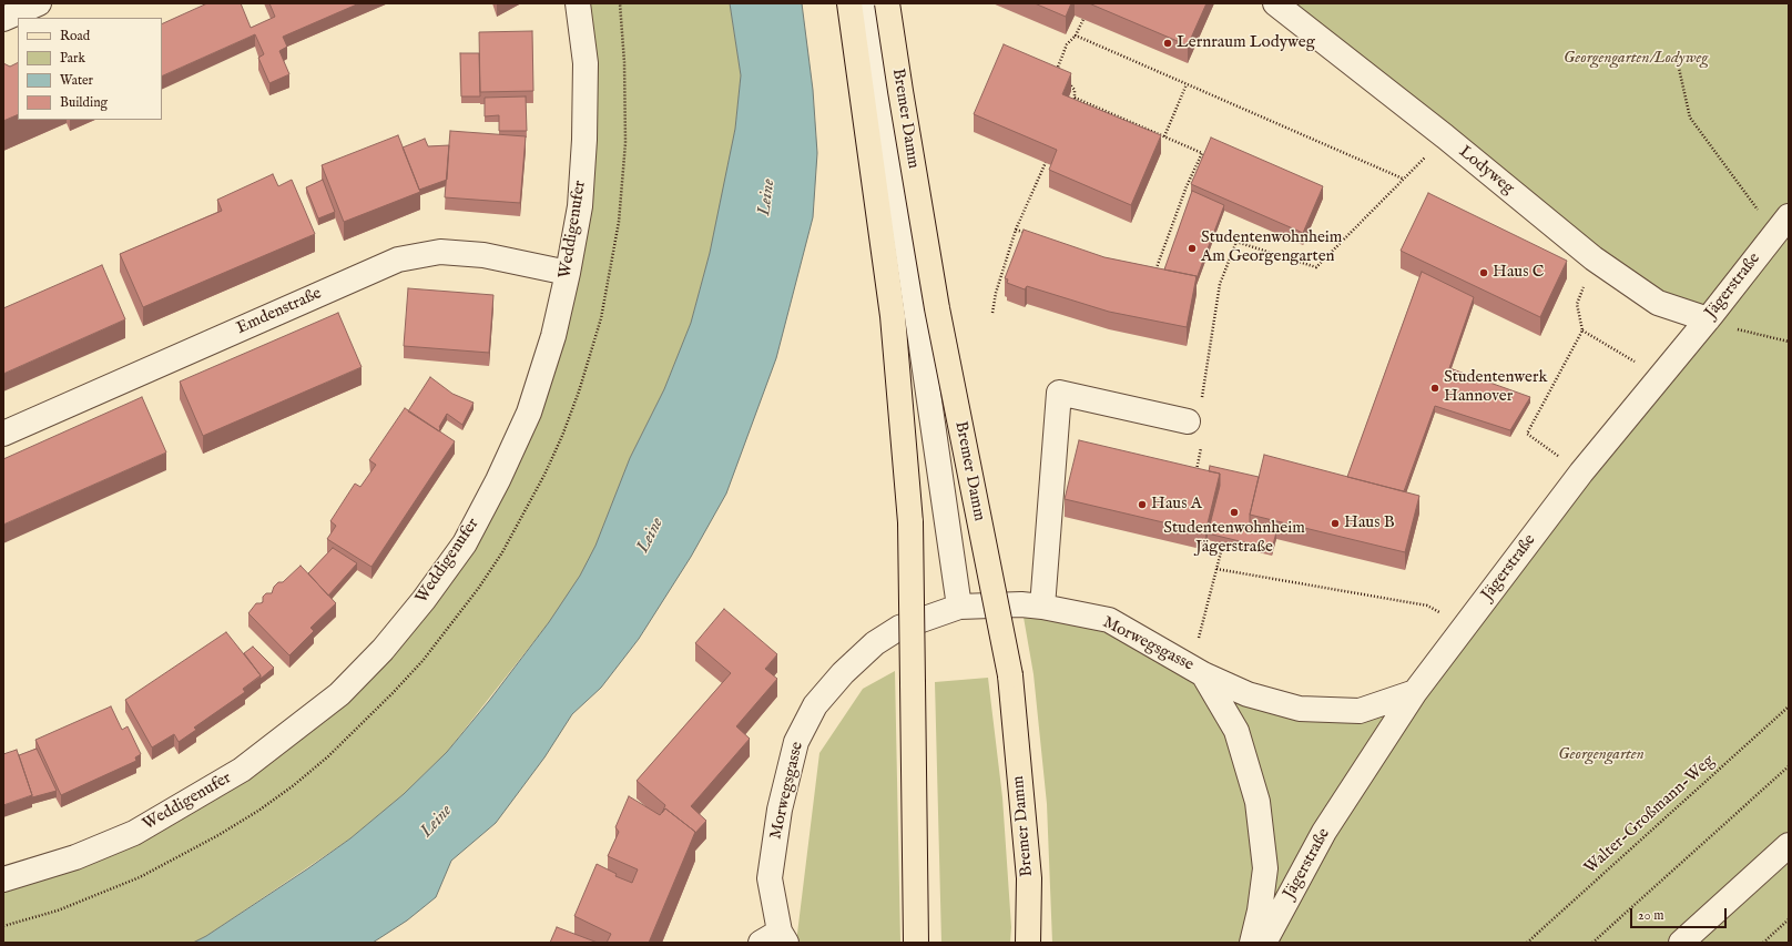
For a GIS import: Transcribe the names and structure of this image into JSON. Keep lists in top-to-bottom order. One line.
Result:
{"streets":{"main road":["Bremer Damm"],"street":["Lodyweg","Weddigenufer","Jägerstraße","Emdenstraße","Morwegsgasse"],"path":["Walter-Großmann-Weg"]},"crossings":[["Lodyweg","Jägerstraße"],["Weddigenufer","Emdenstraße"],["Jägerstraße","Morwegsgasse"]],"water":["Leine"],"parks":["Georgengarten/Lodyweg","Georgengarten"],"places":["Lernraum Lodyweg","Studentenwohnheim Am Georgengarten","Haus C","Studentenwerk Hannover","Haus A","Studentenwohnheim Jägerstraße","Haus B"],"legend":["Road","Park","Water","Building"],"scale_bar":"20 m"}
